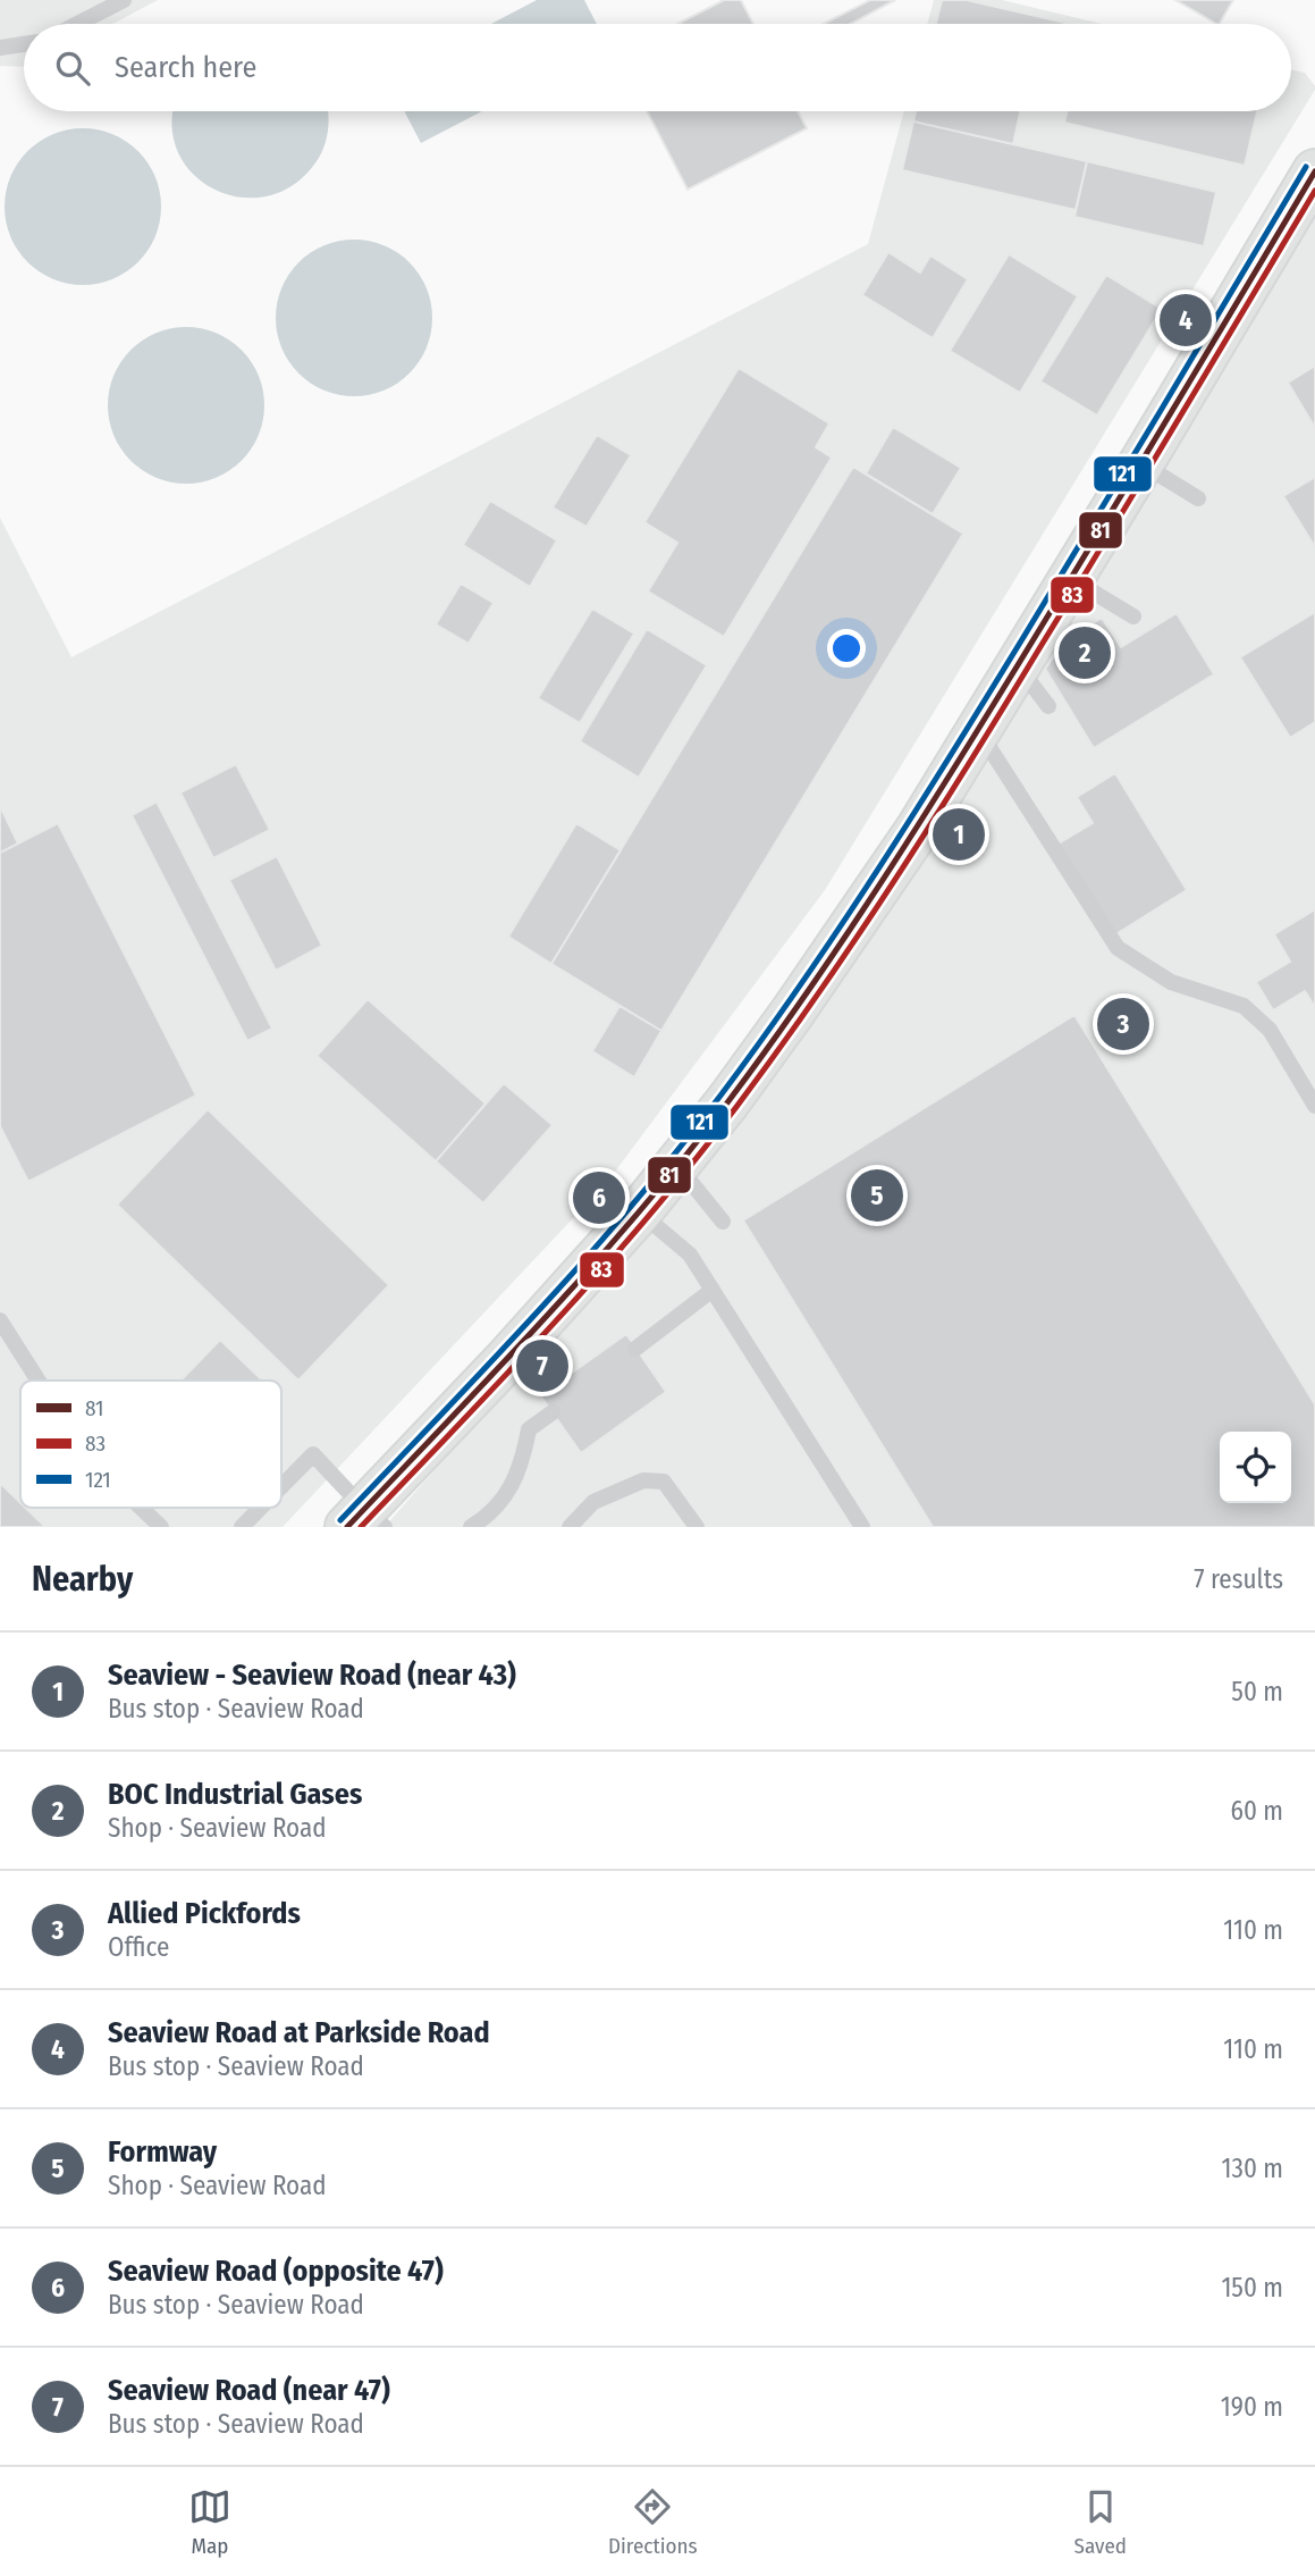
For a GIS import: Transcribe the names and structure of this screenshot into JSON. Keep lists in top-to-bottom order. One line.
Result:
{"lines":["transit line 121","transit line 81","transit line 83"],"legend":["81","83","121"],"page":{"search":"Search here","pins":["4","2","1","3","5","6","7"],"heading":["Nearby","7 results"],"list":[{"mark":"1","name":"Seaview - Seaview Road (near 43)","note":"Bus stop · Seaview Road","value":"50 m"},{"mark":"2","name":"BOC Industrial Gases","note":"Shop · Seaview Road","value":"60 m"},{"mark":"3","name":"Allied Pickfords","note":"Office","value":"110 m"},{"mark":"4","name":"Seaview Road at Parkside Road","note":"Bus stop · Seaview Road","value":"110 m"},{"mark":"5","name":"Formway","note":"Shop · Seaview Road","value":"130 m"},{"mark":"6","name":"Seaview Road (opposite 47)","note":"Bus stop · Seaview Road","value":"150 m"},{"mark":"7","name":"Seaview Road (near 47)","note":"Bus stop · Seaview Road","value":"190 m"}],"nav":["Map","Directions","Saved"]}}
